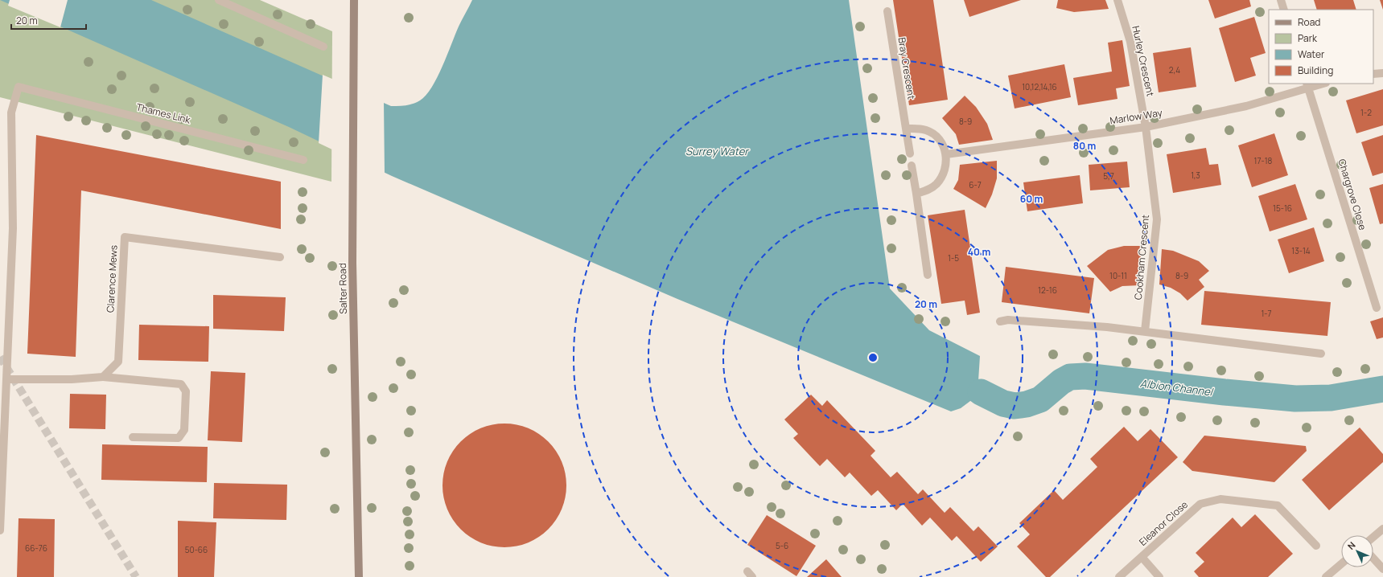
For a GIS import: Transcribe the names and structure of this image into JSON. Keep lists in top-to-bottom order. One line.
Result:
{"streets":{"main road":["Salter Road"],"street":["Hurley Crescent","Bray Crescent","Thames Link","Marlow Way","Chargrove Close","Cookham Crescent","Clarence Mews","Eleanor Close"]},"crossings":[["Hurley Crescent","Marlow Way"],["Hurley Crescent","Cookham Crescent"],["Marlow Way","Chargrove Close"],["Marlow Way","Cookham Crescent"]],"water":["Surrey Water","Albion Channel"],"house_numbers":["2,4","10,12,14,16","1-2","8-9","17-18","1,3","5,7","6-7","15-16","13-14","1-5","10-11","8-9","12-16","1-7","5-6","66-76","50-66"],"legend":["Road","Park","Water","Building"],"scale_bar":"20 m","north":"top left","rings":["80 m","60 m","40 m","20 m"]}
